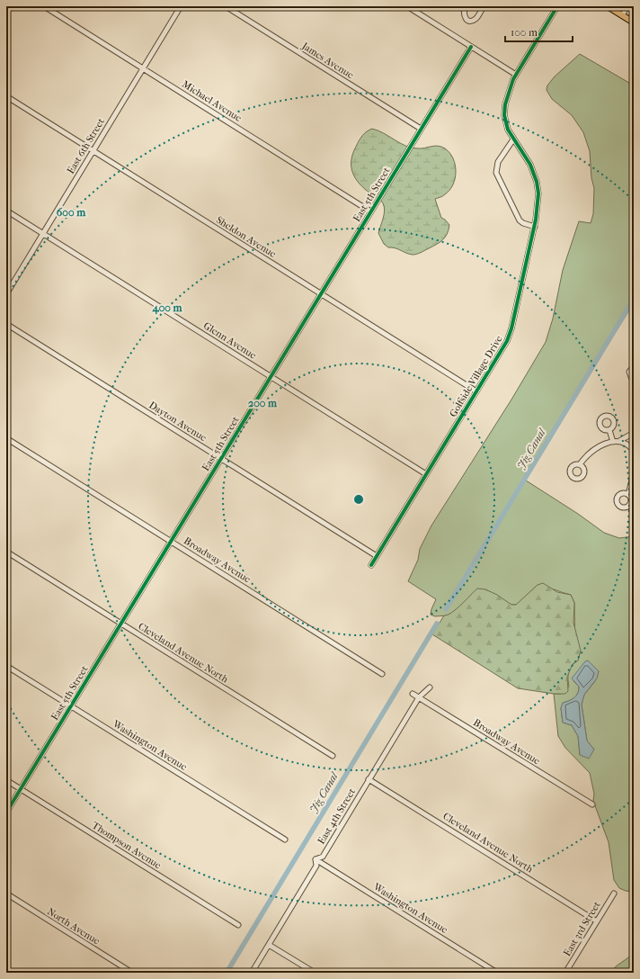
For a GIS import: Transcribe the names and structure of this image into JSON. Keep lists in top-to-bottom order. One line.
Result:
{"streets":{"street":["James Avenue","Michael Avenue","East 6th Street","East 5th Street","Sheldon Avenue","Glenn Avenue","Golfside Village Drive","Dayton Avenue","Broadway Avenue","Cleveland Avenue North","Washington Avenue","East 4th Street","Thompson Avenue","North Avenue","East 3rd Street"]},"crossings":[["James Avenue","East 5th Street"],["Michael Avenue","East 6th Street"],["Michael Avenue","East 5th Street"],["East 6th Street","Sheldon Avenue"],["East 6th Street","Glenn Avenue"],["East 5th Street","Sheldon Avenue"],["East 5th Street","Glenn Avenue"],["East 5th Street","Dayton Avenue"],["East 5th Street","Broadway Avenue"],["East 5th Street","Cleveland Avenue North"],["East 5th Street","Washington Avenue"],["East 5th Street","Thompson Avenue"],["Sheldon Avenue","Golfside Village Drive"],["Glenn Avenue","Golfside Village Drive"],["Golfside Village Drive","Dayton Avenue"],["Broadway Avenue","East 4th Street"],["Cleveland Avenue North","East 4th Street"],["Cleveland Avenue North","East 3rd Street"],["Washington Avenue","East 4th Street"]],"water":["Jig Canal"],"scale_bar":"100 m","rings":["600 m","400 m","200 m"]}
